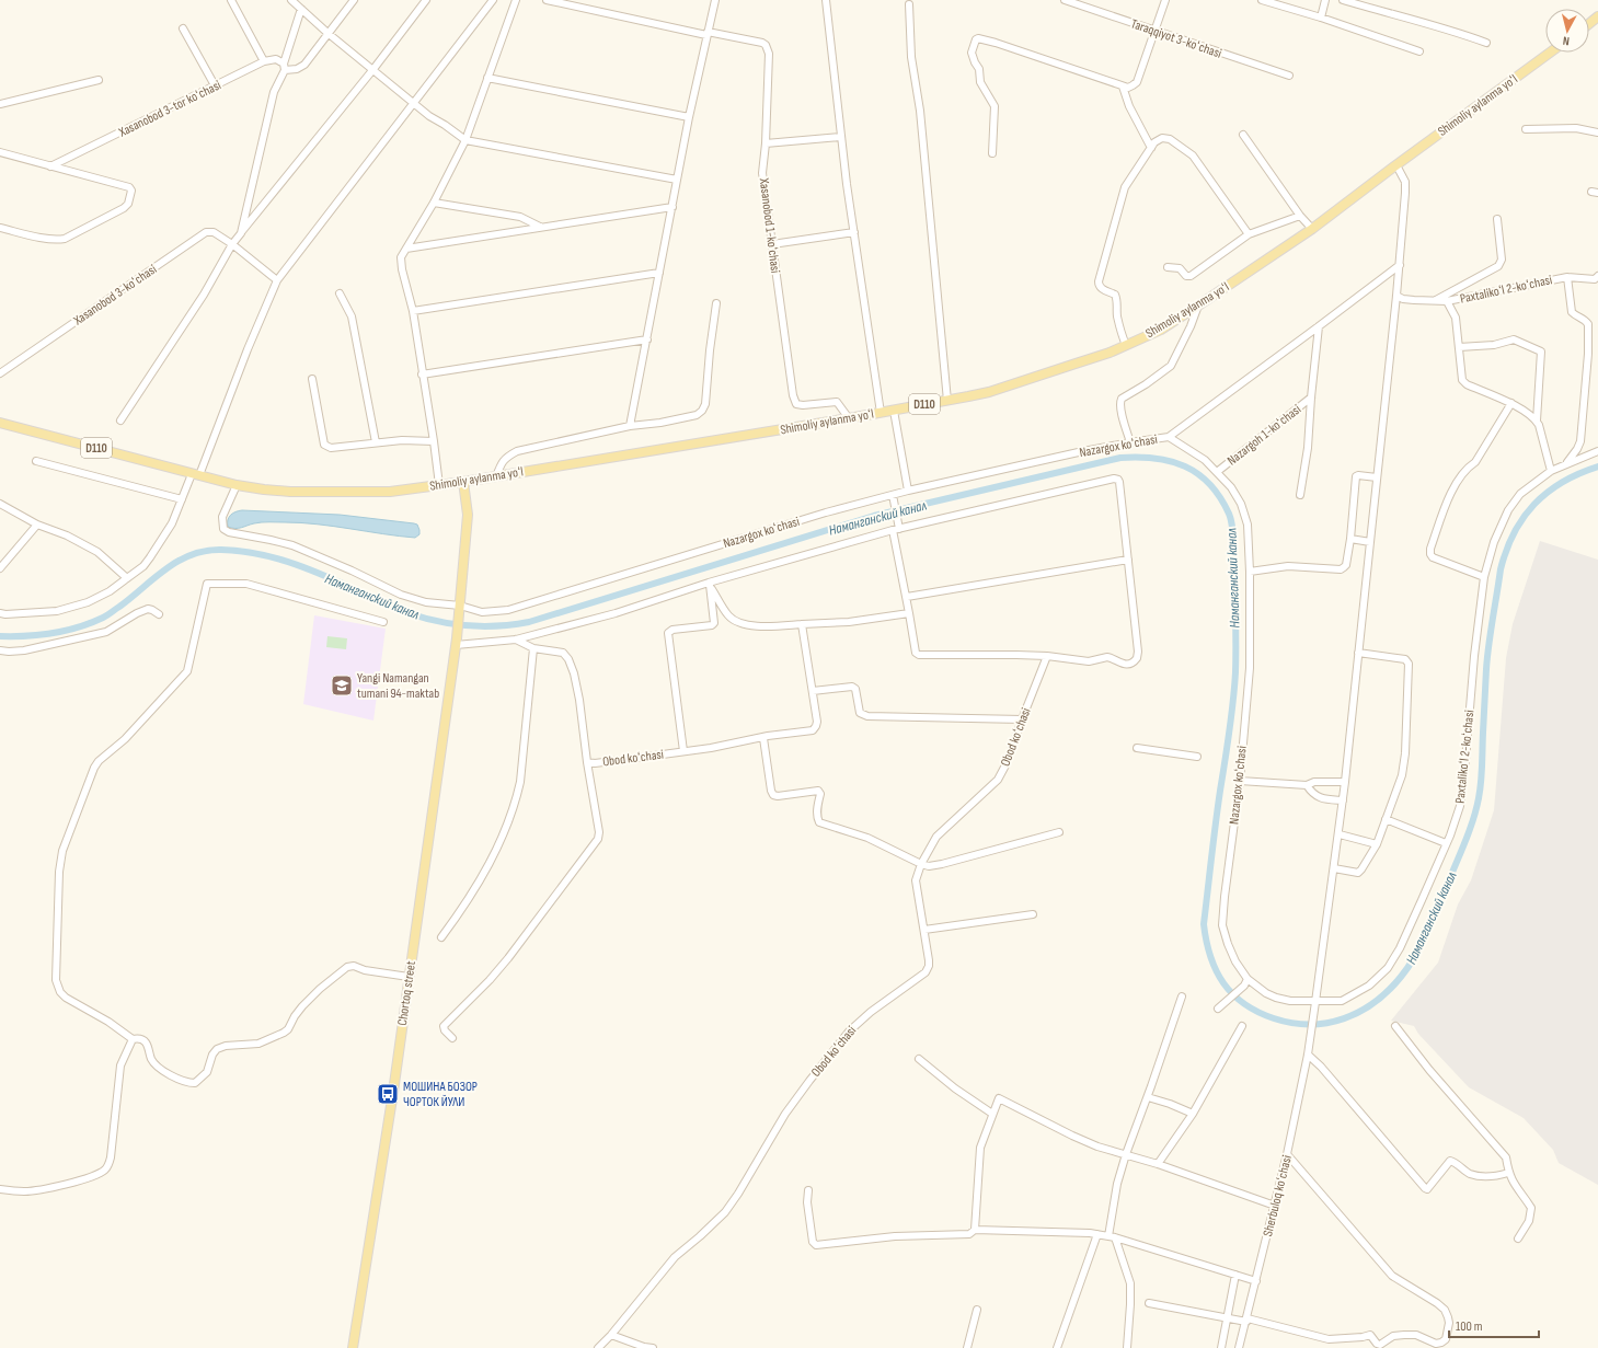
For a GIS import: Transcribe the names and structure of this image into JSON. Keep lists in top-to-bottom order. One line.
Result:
{"streets":{"main road":["Shimoliy aylanma yoʻl","D110","Chortoq street"],"street":["Taraqqiyot 3-koʻchasi","Xasanobod 3-tor koʻchasi","Xasanobod 1-koʻchasi","Paxtalikoʻl 2-koʻchasi","Xasanobod 3-koʻchasi","Nazargoh 1-koʻchasi","Nazargox koʻchasi","Obod koʻchasi","Sherbuloq koʻchasi"]},"crossings":[["Shimoliy aylanma yoʻl","Xasanobod 1-koʻchasi"],["Shimoliy aylanma yoʻl","Nazargox koʻchasi"],["Shimoliy aylanma yoʻl","Chortoq street"],["Shimoliy aylanma yoʻl","Sherbuloq koʻchasi"],["Paxtalikoʻl 2-koʻchasi","Nazargox koʻchasi"],["Paxtalikoʻl 2-koʻchasi","Sherbuloq koʻchasi"],["Nazargoh 1-koʻchasi","Nazargox koʻchasi"],["Nazargox koʻchasi","Chortoq street"],["Nazargox koʻchasi","Sherbuloq koʻchasi"]],"water":["Наманганский канал"],"places":{"school or university":["Yangi Namangan tumani 94-maktab"],"bus stop":["МОШИНА БОЗОР ЧОРТОК ЙУЛИ"]},"scale_bar":"100 m","north":"bottom"}
